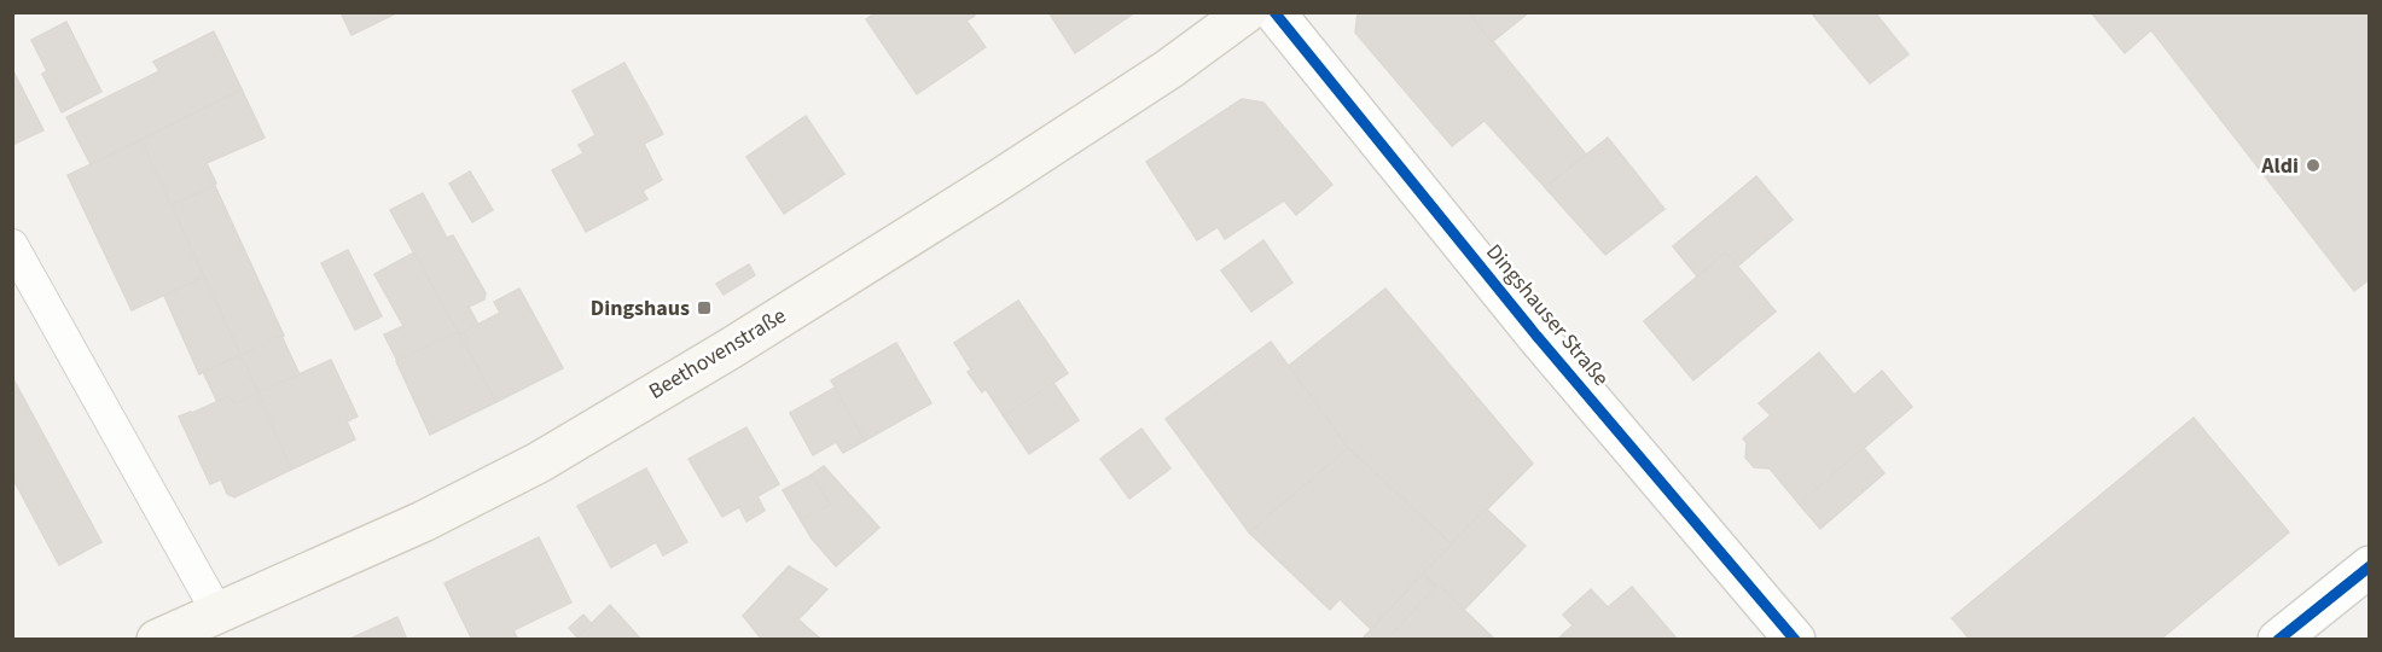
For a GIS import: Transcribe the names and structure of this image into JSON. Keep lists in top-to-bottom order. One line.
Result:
{"streets":{"main road":["Beethovenstraße"],"street":["Dingshauser Straße"]},"places":{"other":["Aldi"],"transit":["Dingshaus"]}}
